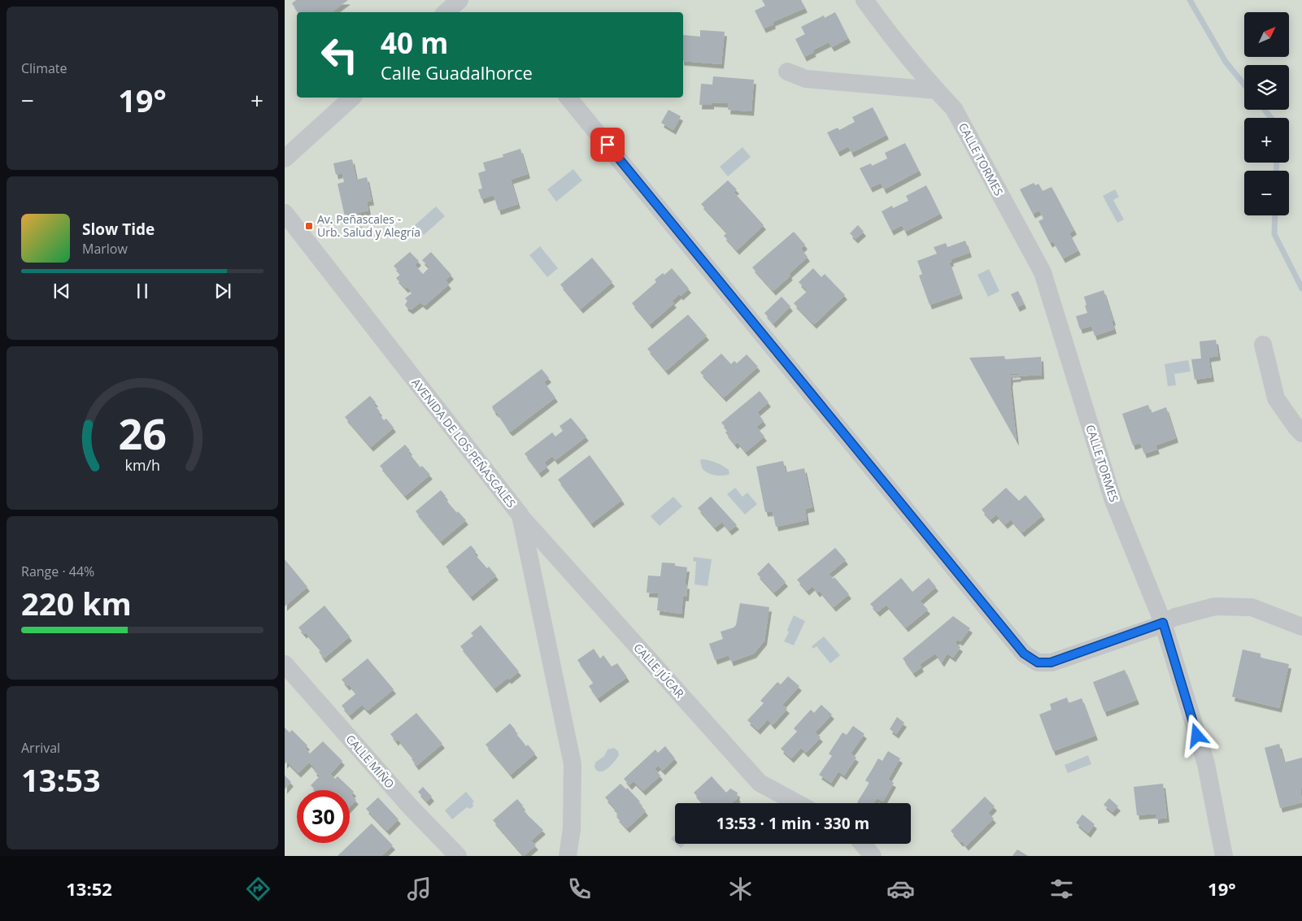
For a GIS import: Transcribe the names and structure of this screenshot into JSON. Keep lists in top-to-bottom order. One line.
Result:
{"streets":{"street":["CALLE TORMES","AVENIDA DE LOS PEÑASCALES","CALLE JÚCAR","CALLE MIÑO"]},"crossings":[["AVENIDA DE LOS PEÑASCALES","CALLE JÚCAR"]],"places":{"transit":["Av. Peñascales - Urb. Salud y Alegría"]},"north":"top right","page":{"tile":["Climate",["Range · 44%","220 km"],["Arrival","13:53"]],"map_buttons":["+","−"],"turn":["40 m","Calle Guadalhorce"],"heat":["−","19°","+"],"song":["Slow Tide","Marlow"],"limit":"30","trip":"13:53 · 1 min · 330 m","tabs":["13:52","19°"],"gauge":["26","km/h"]}}
